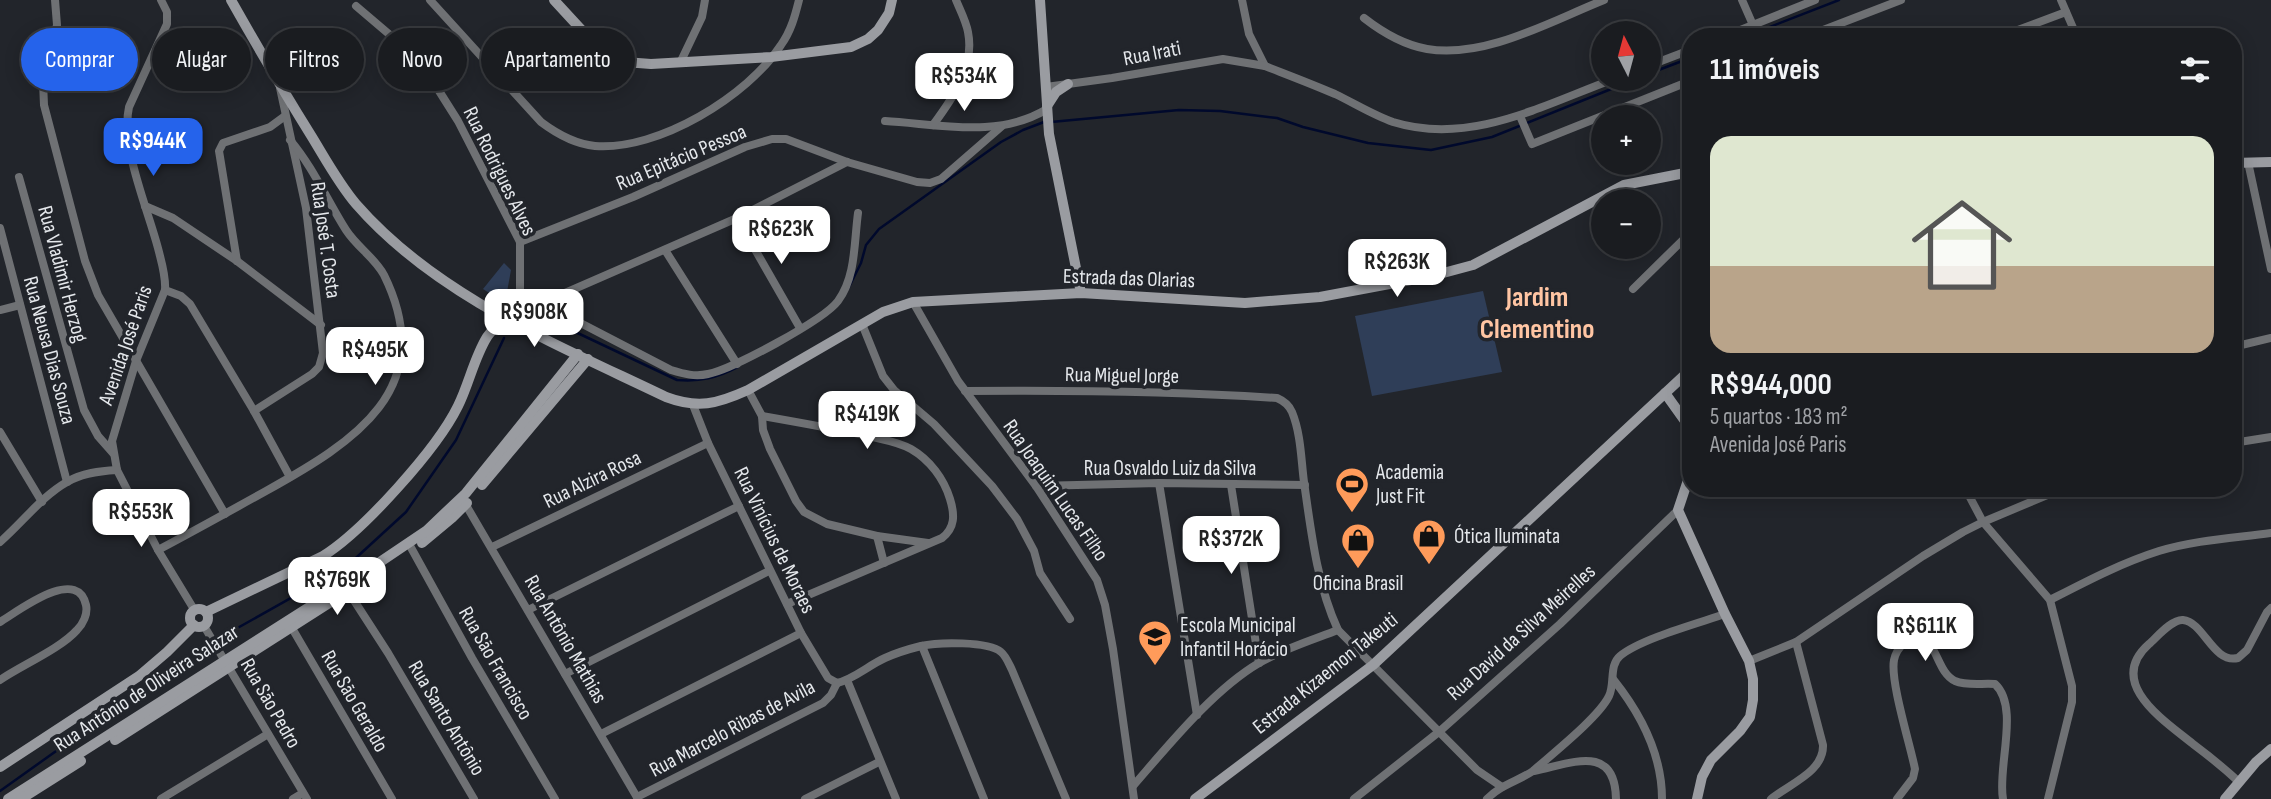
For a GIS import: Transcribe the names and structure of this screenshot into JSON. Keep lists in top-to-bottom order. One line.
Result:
{"streets":{"street":["Rua Irati","Rua Epitácio Pessoa","Rua Rodrigues Alves","Rua José T. Costa","Rua Vladimir Herzog","Estrada das Olarias","Avenida José Paris","Rua Neusa Dias Souza","Rua Miguel Jorge","Rua Osvaldo Luiz da Silva","Rua Alzira Rosa","Rua Joaquim Lucas Filho","Rua Vinícius de Moraes","Rua David da Silva Meirelles","Rua Antônio Mathias","Rua São Francisco","Estrada Kizaemon Takeuti","Rua Antônio de Oliveira Salazar","Rua São Geraldo","Rua São Pedro","Rua Santo Antônio","Rua Marcelo Ribas de Avila"]},"crossings":[["Rua Epitácio Pessoa","Rua Rodrigues Alves"],["Rua Vladimir Herzog","Avenida José Paris"],["Estrada das Olarias","Rua Joaquim Lucas Filho"],["Estrada das Olarias","Rua Vinícius de Moraes"],["Estrada das Olarias","Rua Antônio de Oliveira Salazar"],["Rua Miguel Jorge","Rua Osvaldo Luiz da Silva"],["Rua Miguel Jorge","Rua Joaquim Lucas Filho"],["Rua Osvaldo Luiz da Silva","Rua Joaquim Lucas Filho"],["Rua Alzira Rosa","Rua Vinícius de Moraes"],["Rua Alzira Rosa","Rua Antônio Mathias"],["Rua Vinícius de Moraes","Rua Marcelo Ribas de Avila"],["Rua Antônio Mathias","Rua Antônio de Oliveira Salazar"],["Rua Antônio Mathias","Rua Marcelo Ribas de Avila"],["Rua São Francisco","Rua Antônio de Oliveira Salazar"],["Rua Antônio de Oliveira Salazar","Rua São Geraldo"],["Rua Antônio de Oliveira Salazar","Rua São Pedro"],["Rua Antônio de Oliveira Salazar","Rua Santo Antônio"]],"districts":["Jardim Clementino"],"places":{"sports":["Academia Just Fit"],"shop":["Ótica Iluminata","Oficina Brasil"],"school or university":["Escola Municipal Infantil Horácio"]},"north":"top","page":{"map_buttons":["+","−"],"chip":["Comprar","Alugar","Filtros","Novo","Apartamento"],"heading":"11 imóveis","price":["R$534K","R$944K","R$623K","R$263K","R$908K","R$495K","R$419K","R$553K","R$372K","R$769K","R$611K"],"list":[{"name":"R$944,000","note":"5 quartos · 183 m² · Avenida José Paris"}]}}
